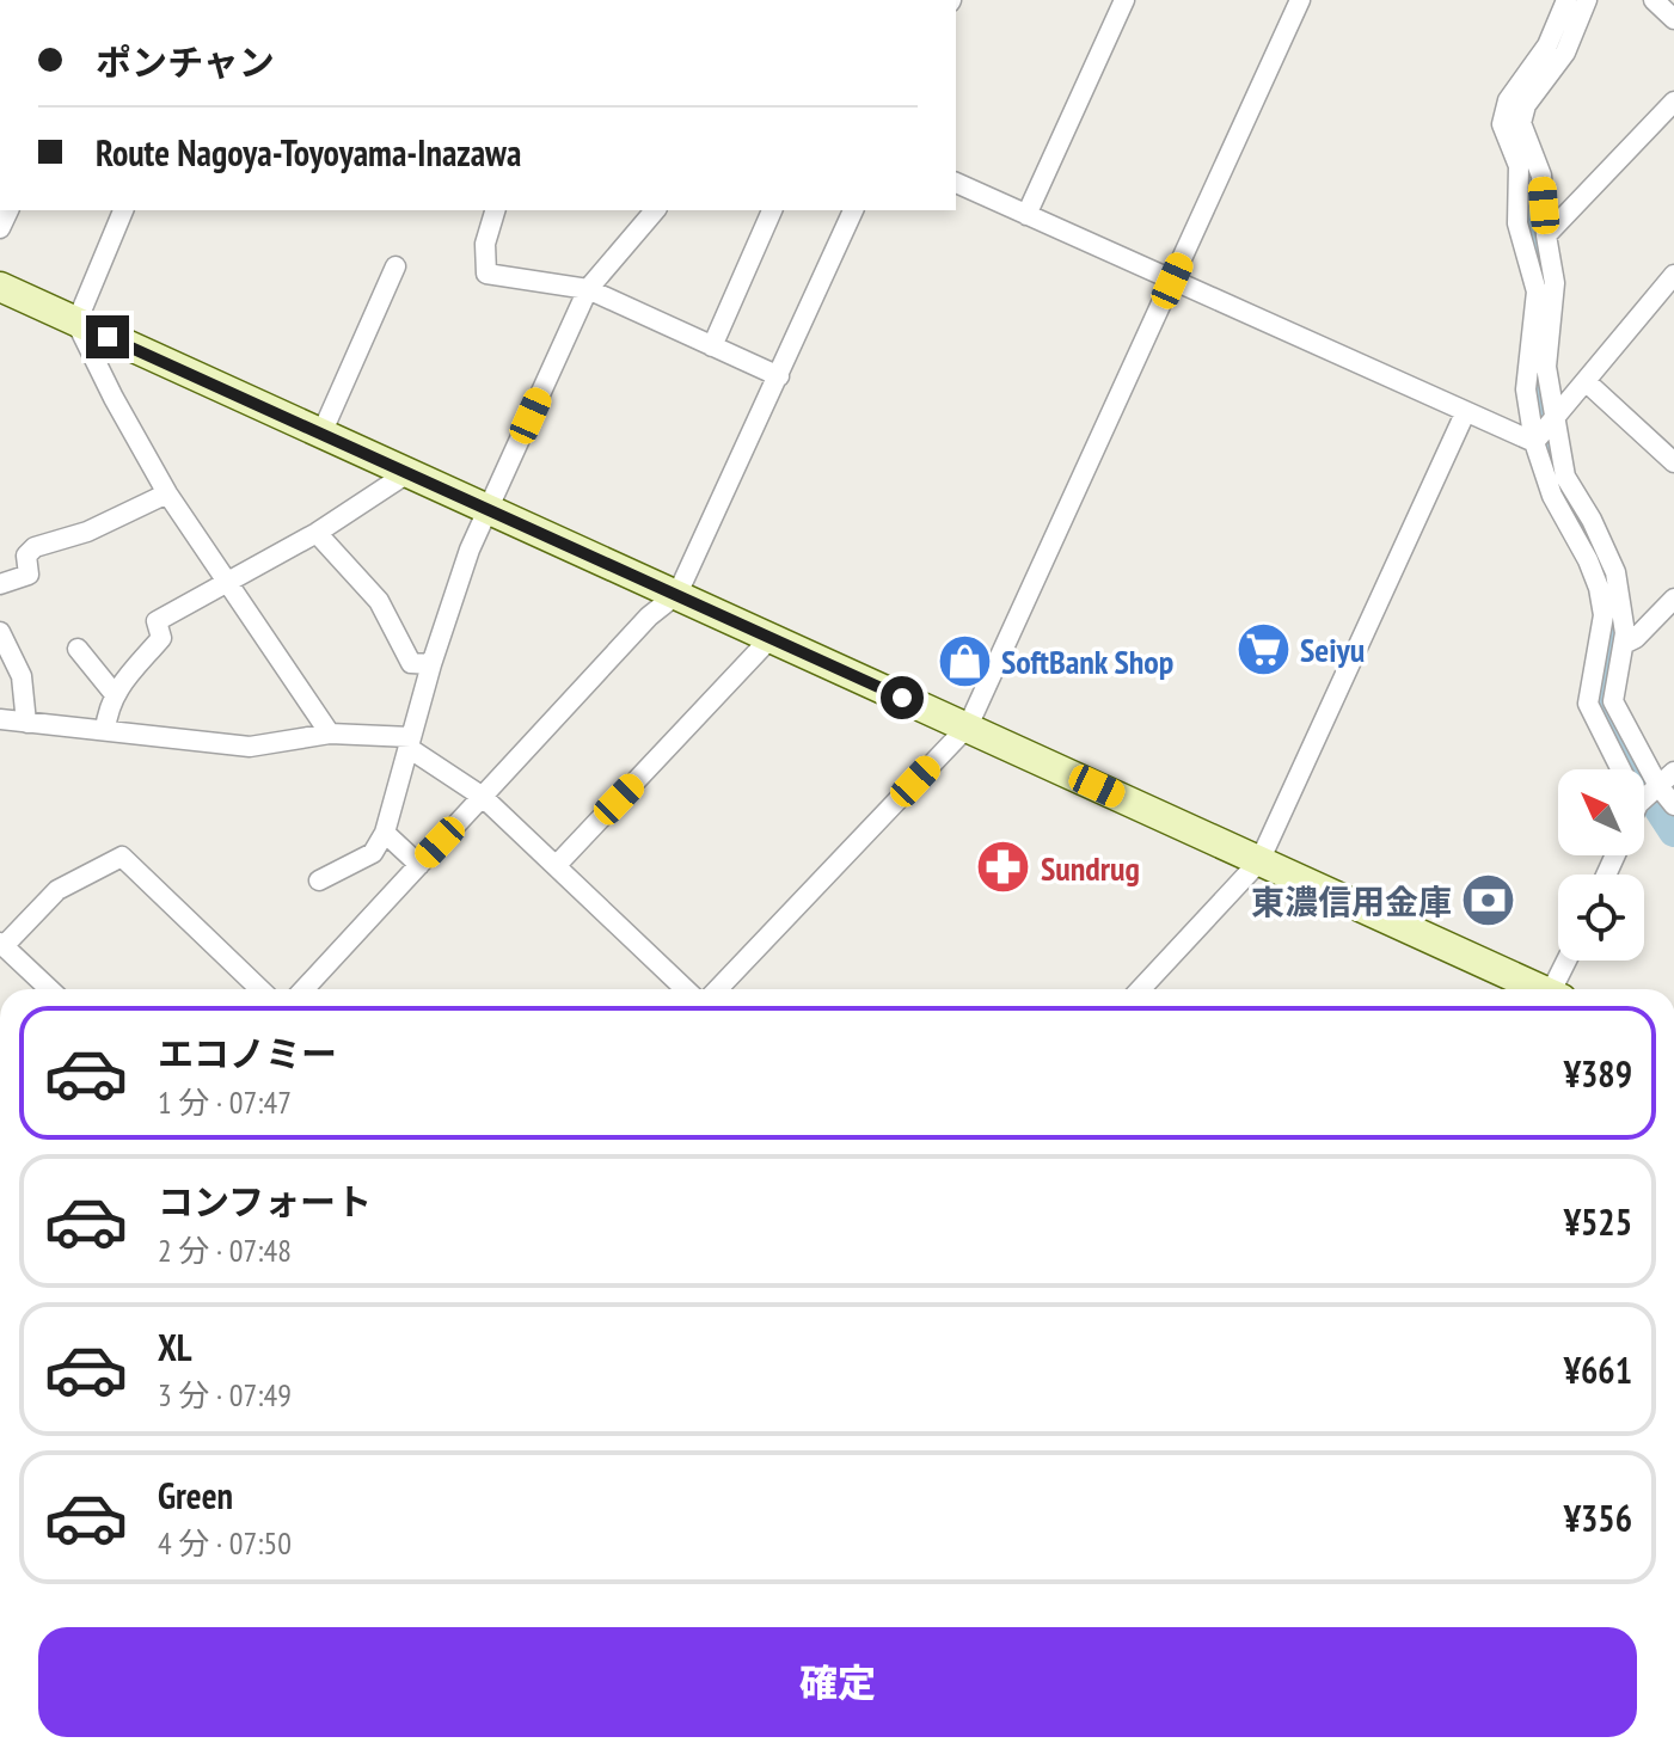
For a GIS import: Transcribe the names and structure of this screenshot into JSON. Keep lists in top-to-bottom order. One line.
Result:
{"places":{"supermarket":["Seiyu"],"shop":["SoftBank Shop"],"pharmacy":["Sundrug"],"bank":["東濃信用金庫"]},"north":"top left","page":{"banner":["ポンチャン","Route Nagoya-Toyoyama-Inazawa"],"list":[{"name":"エコノミー","note":"1 分 · 07:47","value":"¥389"},{"name":"コンフォート","note":"2 分 · 07:48","value":"¥525"},{"name":"XL","note":"3 分 · 07:49","value":"¥661"},{"name":"Green","note":"4 分 · 07:50","value":"¥356"}],"buttons":"確定"}}
